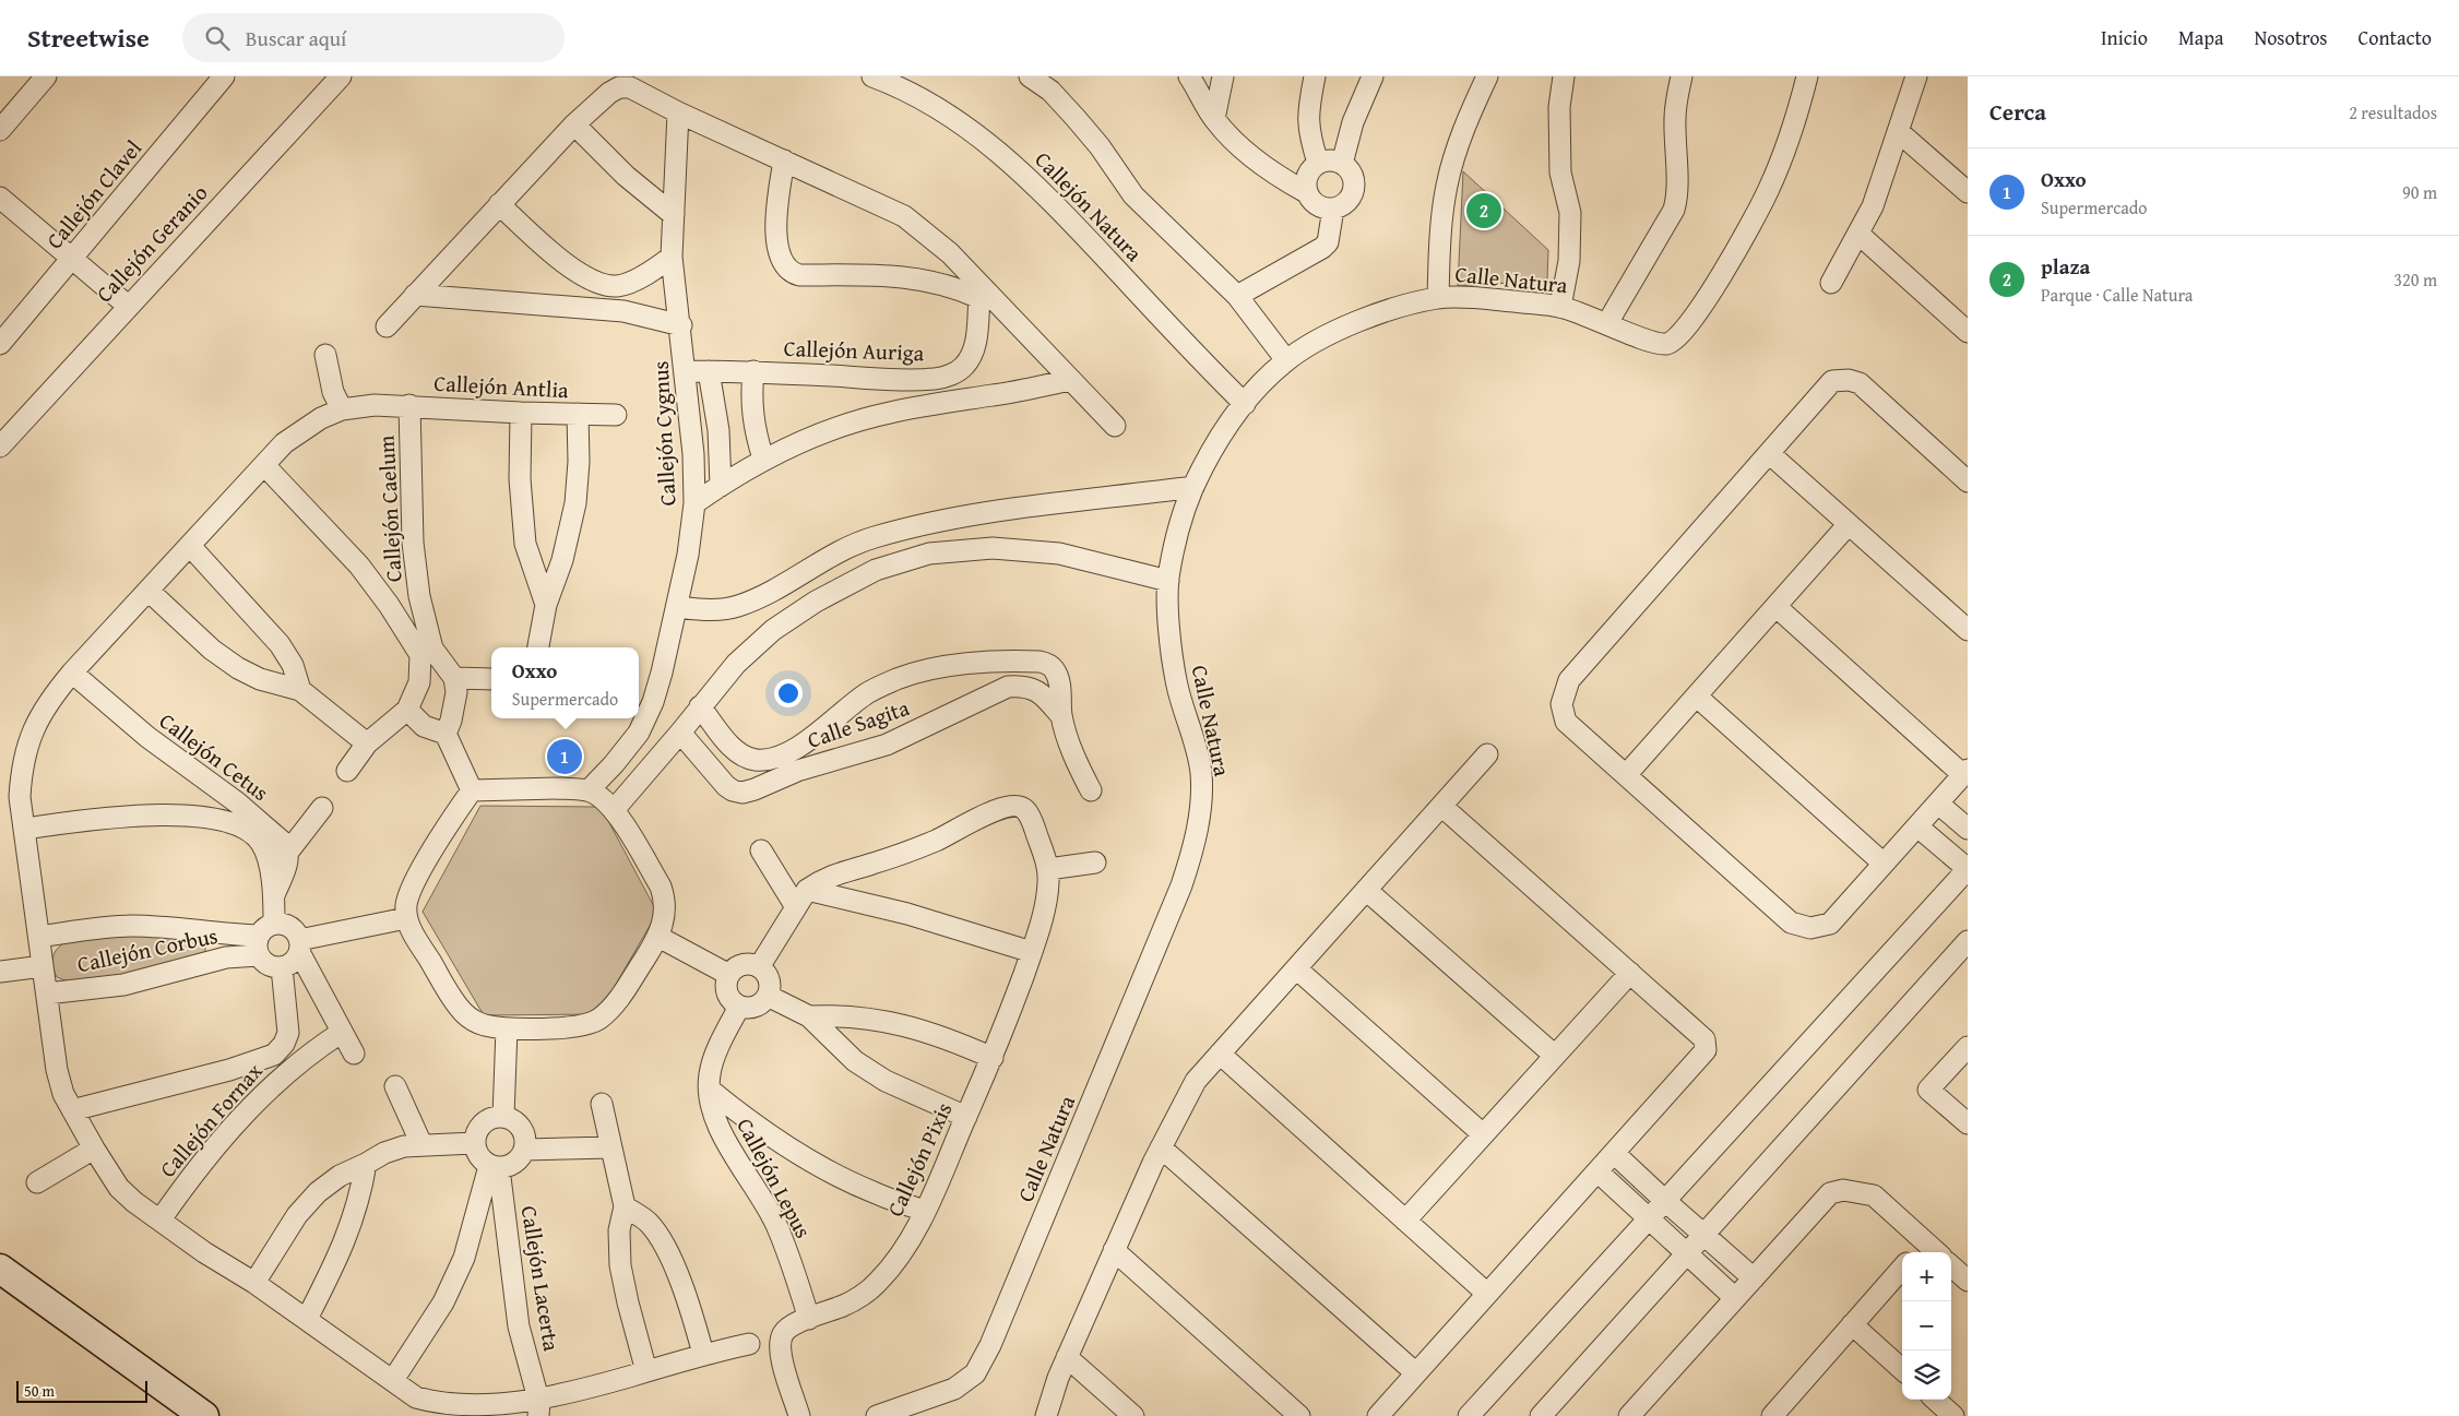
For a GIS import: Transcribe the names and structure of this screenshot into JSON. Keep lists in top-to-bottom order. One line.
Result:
{"streets":{"street":["Callejón Clavel","Callejón Natura","Callejón Geranio","Calle Natura","Callejón Auriga","Callejón Antlia","Callejón Cygnus","Callejón Caelum","Calle Sagita","Callejón Cetus","Callejón Corbus","Callejón Fornax","Callejón Pixis","Callejón Lepus","Callejón Lacerta"]},"crossings":[["Callejón Natura","Calle Natura"],["Callejón Auriga","Callejón Cygnus"],["Callejón Antlia","Callejón Caelum"],["Callejón Caelum","Callejón Cetus"],["Callejón Cetus","Callejón Corbus"],["Callejón Pixis","Callejón Lepus"]],"scale_bar":"50 m","page":{"header":"Streetwise","search":"Buscar aquí","nav":["Inicio","Mapa","Nosotros","Contacto"],"heading":["Cerca","2 resultados"],"list":[{"mark":"1","name":"Oxxo","note":"Supermercado","value":"90 m"},{"mark":"2","name":"plaza","note":"Parque · Calle Natura","value":"320 m"}],"pins":["2","1"],"popup":["Oxxo","Supermercado"],"map_buttons":["+","−"],"scale":"50 m"}}
